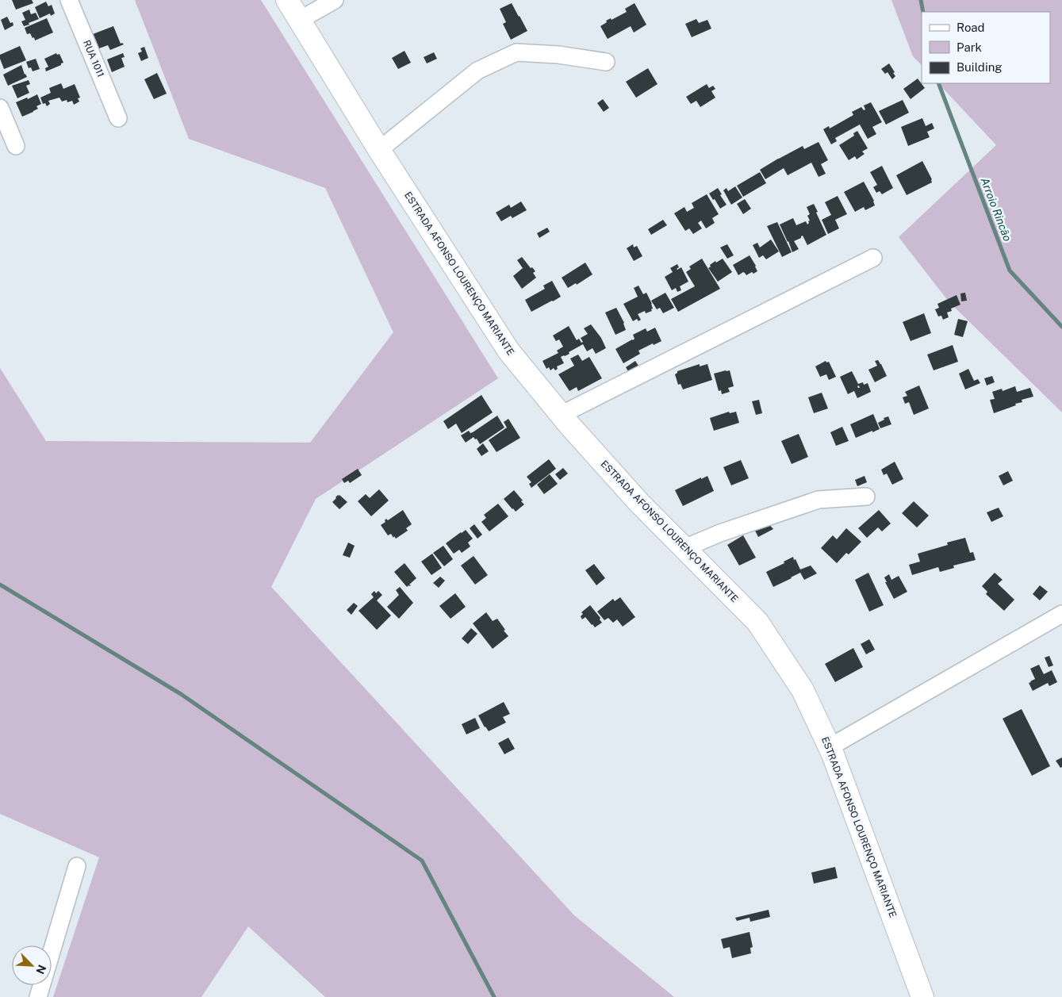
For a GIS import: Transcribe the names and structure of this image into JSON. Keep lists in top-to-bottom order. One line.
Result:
{"streets":{"main road":["ESTRADA AFONSO LOURENÇO MARIANTE"],"street":["RUA 1011"]},"water":["Arroio Rincão"],"legend":["Road","Park","Building"],"north":"bottom right"}
